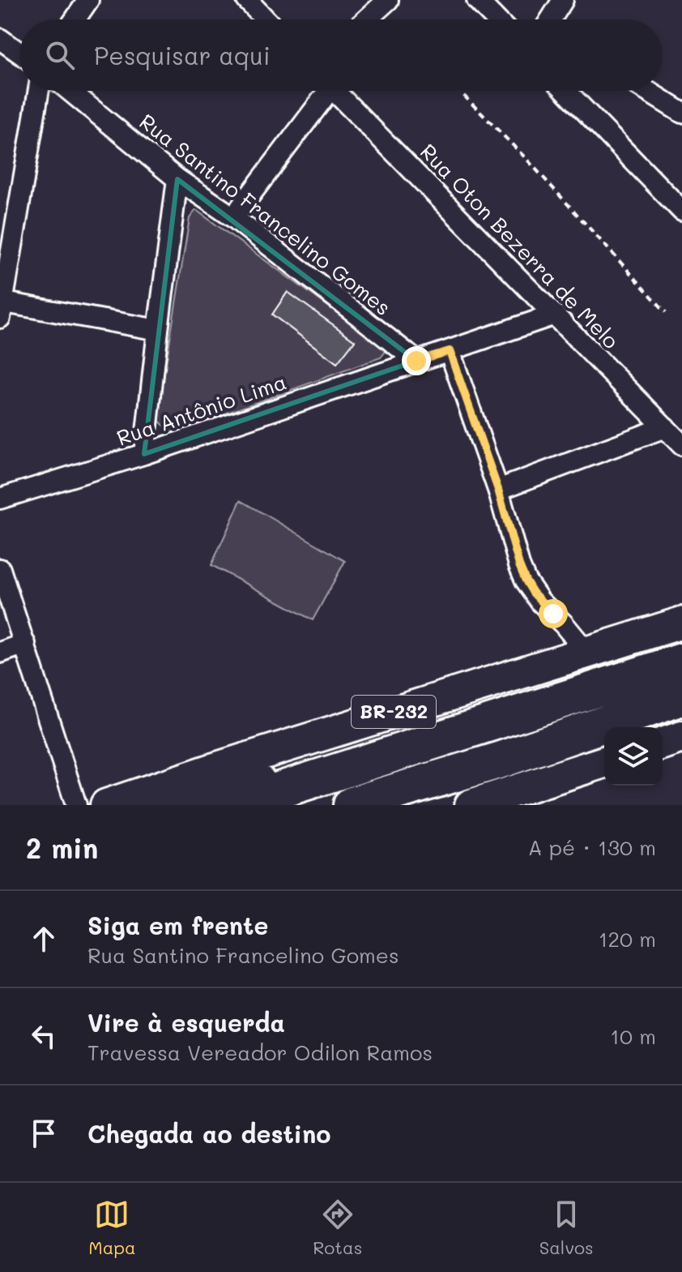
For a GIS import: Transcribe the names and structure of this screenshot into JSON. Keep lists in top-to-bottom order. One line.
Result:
{"streets":{"highway":["BR-232"],"street":["Rua Santino Francelino Gomes","Rua Oton Bezerra de Melo","Rua Antônio Lima"]},"crossings":[["Rua Santino Francelino Gomes","Rua Antônio Lima"],["Rua Oton Bezerra de Melo","Rua Antônio Lima"]],"page":{"search":"Pesquisar aqui","heading":["2 min","A pé · 130 m"],"list":[["Siga em frente","Rua Santino Francelino Gomes","120 m"],["Vire à esquerda","Travessa Vereador Odilon Ramos","10 m"],"Chegada ao destino"],"nav":["Mapa","Rotas","Salvos"]}}
